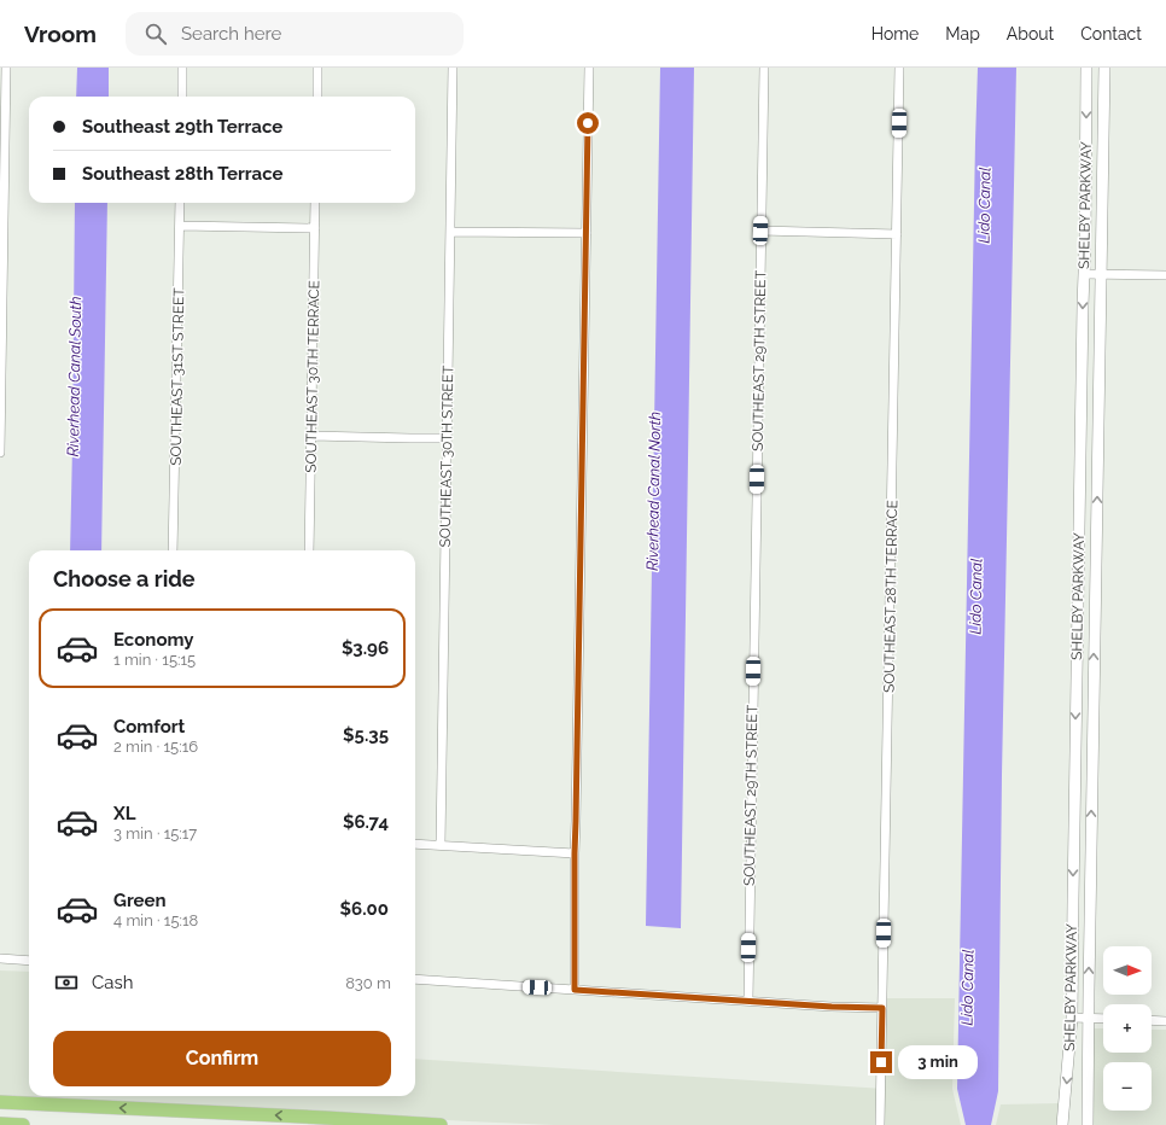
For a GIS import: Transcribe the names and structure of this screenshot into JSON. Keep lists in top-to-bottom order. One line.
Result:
{"streets":{"street":["SHELBY PARKWAY","SOUTHEAST 29TH STREET","SOUTHEAST 31ST STREET","SOUTHEAST 30TH TERRACE","SOUTHEAST 30TH STREET","SOUTHEAST 28TH TERRACE"]},"water":["Lido Canal","Riverhead Canal South","Riverhead Canal North"],"north":"right","page":{"header":"Vroom","search":"Search here","nav":["Home","Map","About","Contact"],"banner":["Southeast 29th Terrace","Southeast 28th Terrace"],"heading":"Choose a ride","list":[{"name":"Economy","note":"1 min · 15:15","value":"$3.96"},{"name":"Comfort","note":"2 min · 15:16","value":"$5.35"},{"name":"XL","note":"3 min · 15:17","value":"$6.74"},{"name":"Green","note":"4 min · 15:18","value":"$6.00"}],"map_buttons":["+","−"],"pay":["Cash","830 m"],"buttons":"Confirm","bubble":"3 min"}}
